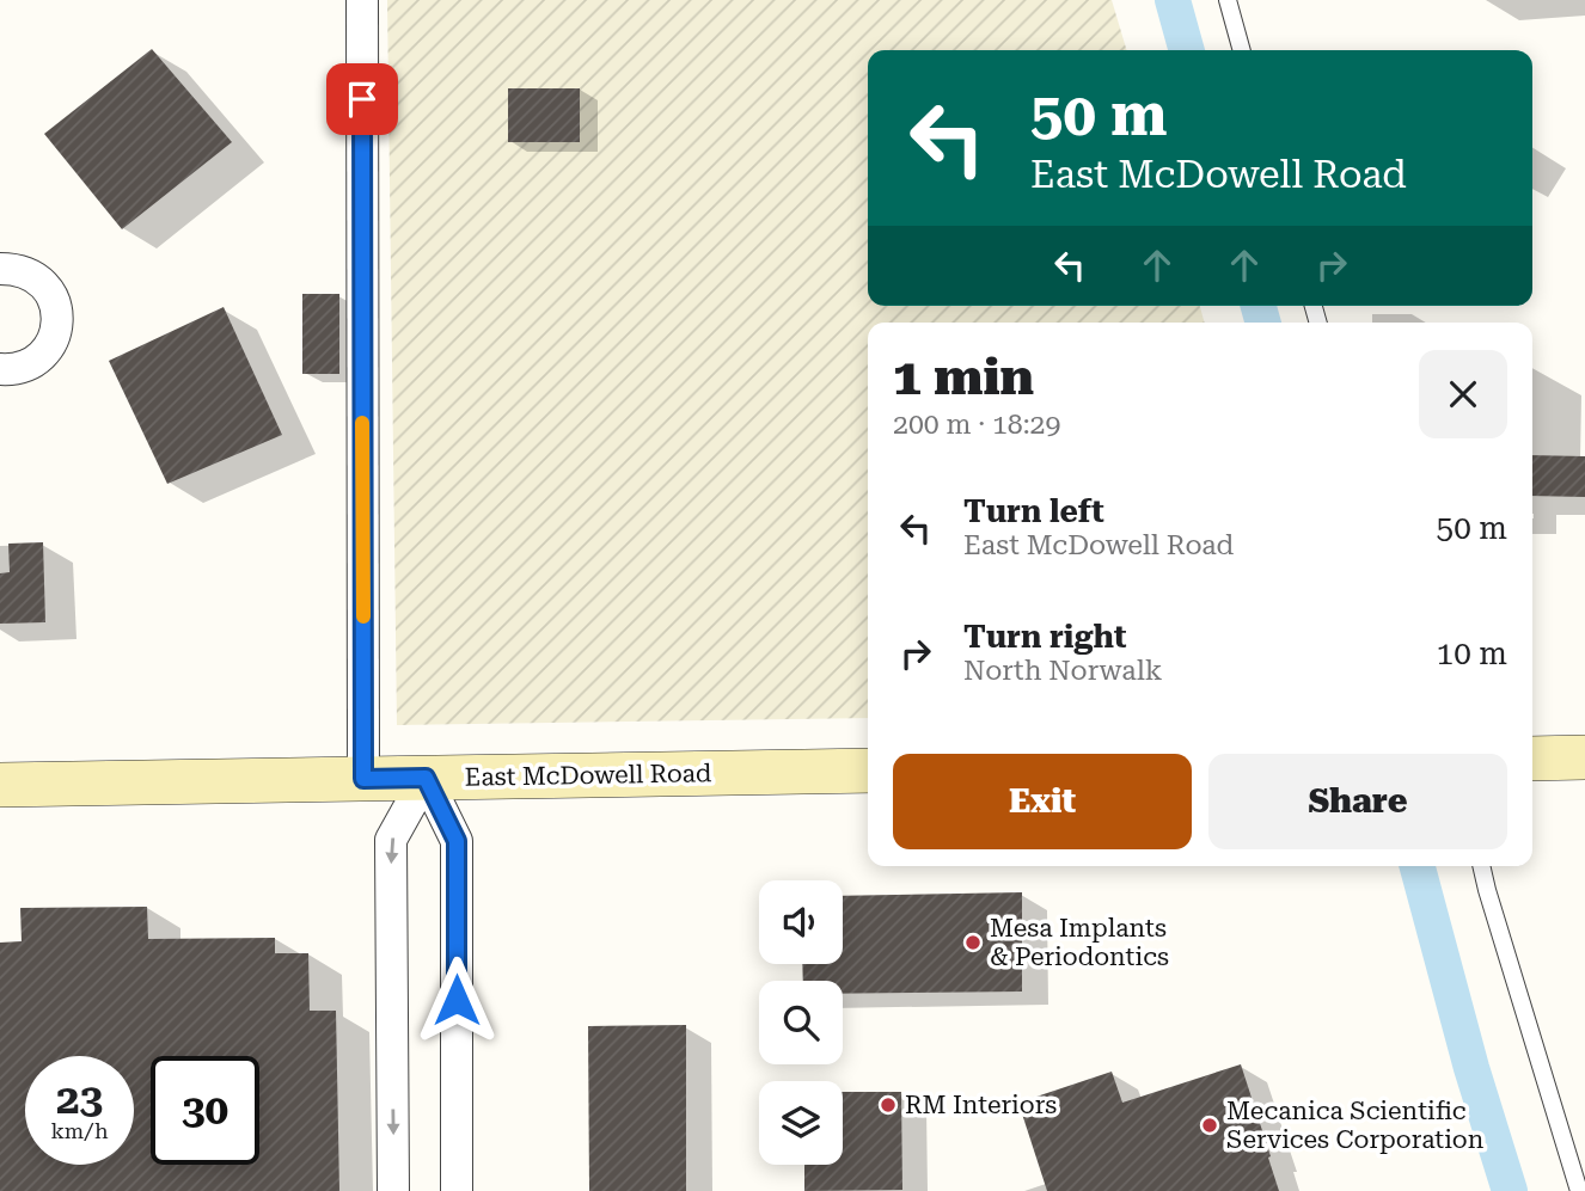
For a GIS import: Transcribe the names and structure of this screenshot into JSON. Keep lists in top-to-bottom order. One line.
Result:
{"streets":{"main road":["East McDowell Road"]},"places":["Mesa Implants & Periodontics","RM Interiors","Mecanica Scientific Services Corporation"],"page":{"turn":["50 m","East McDowell Road"],"heading":["1 min","200 m · 18:29"],"list":[{"name":"Turn left","note":"East McDowell Road","value":"50 m"},{"name":"Turn right","note":"North Norwalk","value":"10 m"}],"buttons":["Exit","Share"],"speed":"23 km/h","limit":"30"}}
